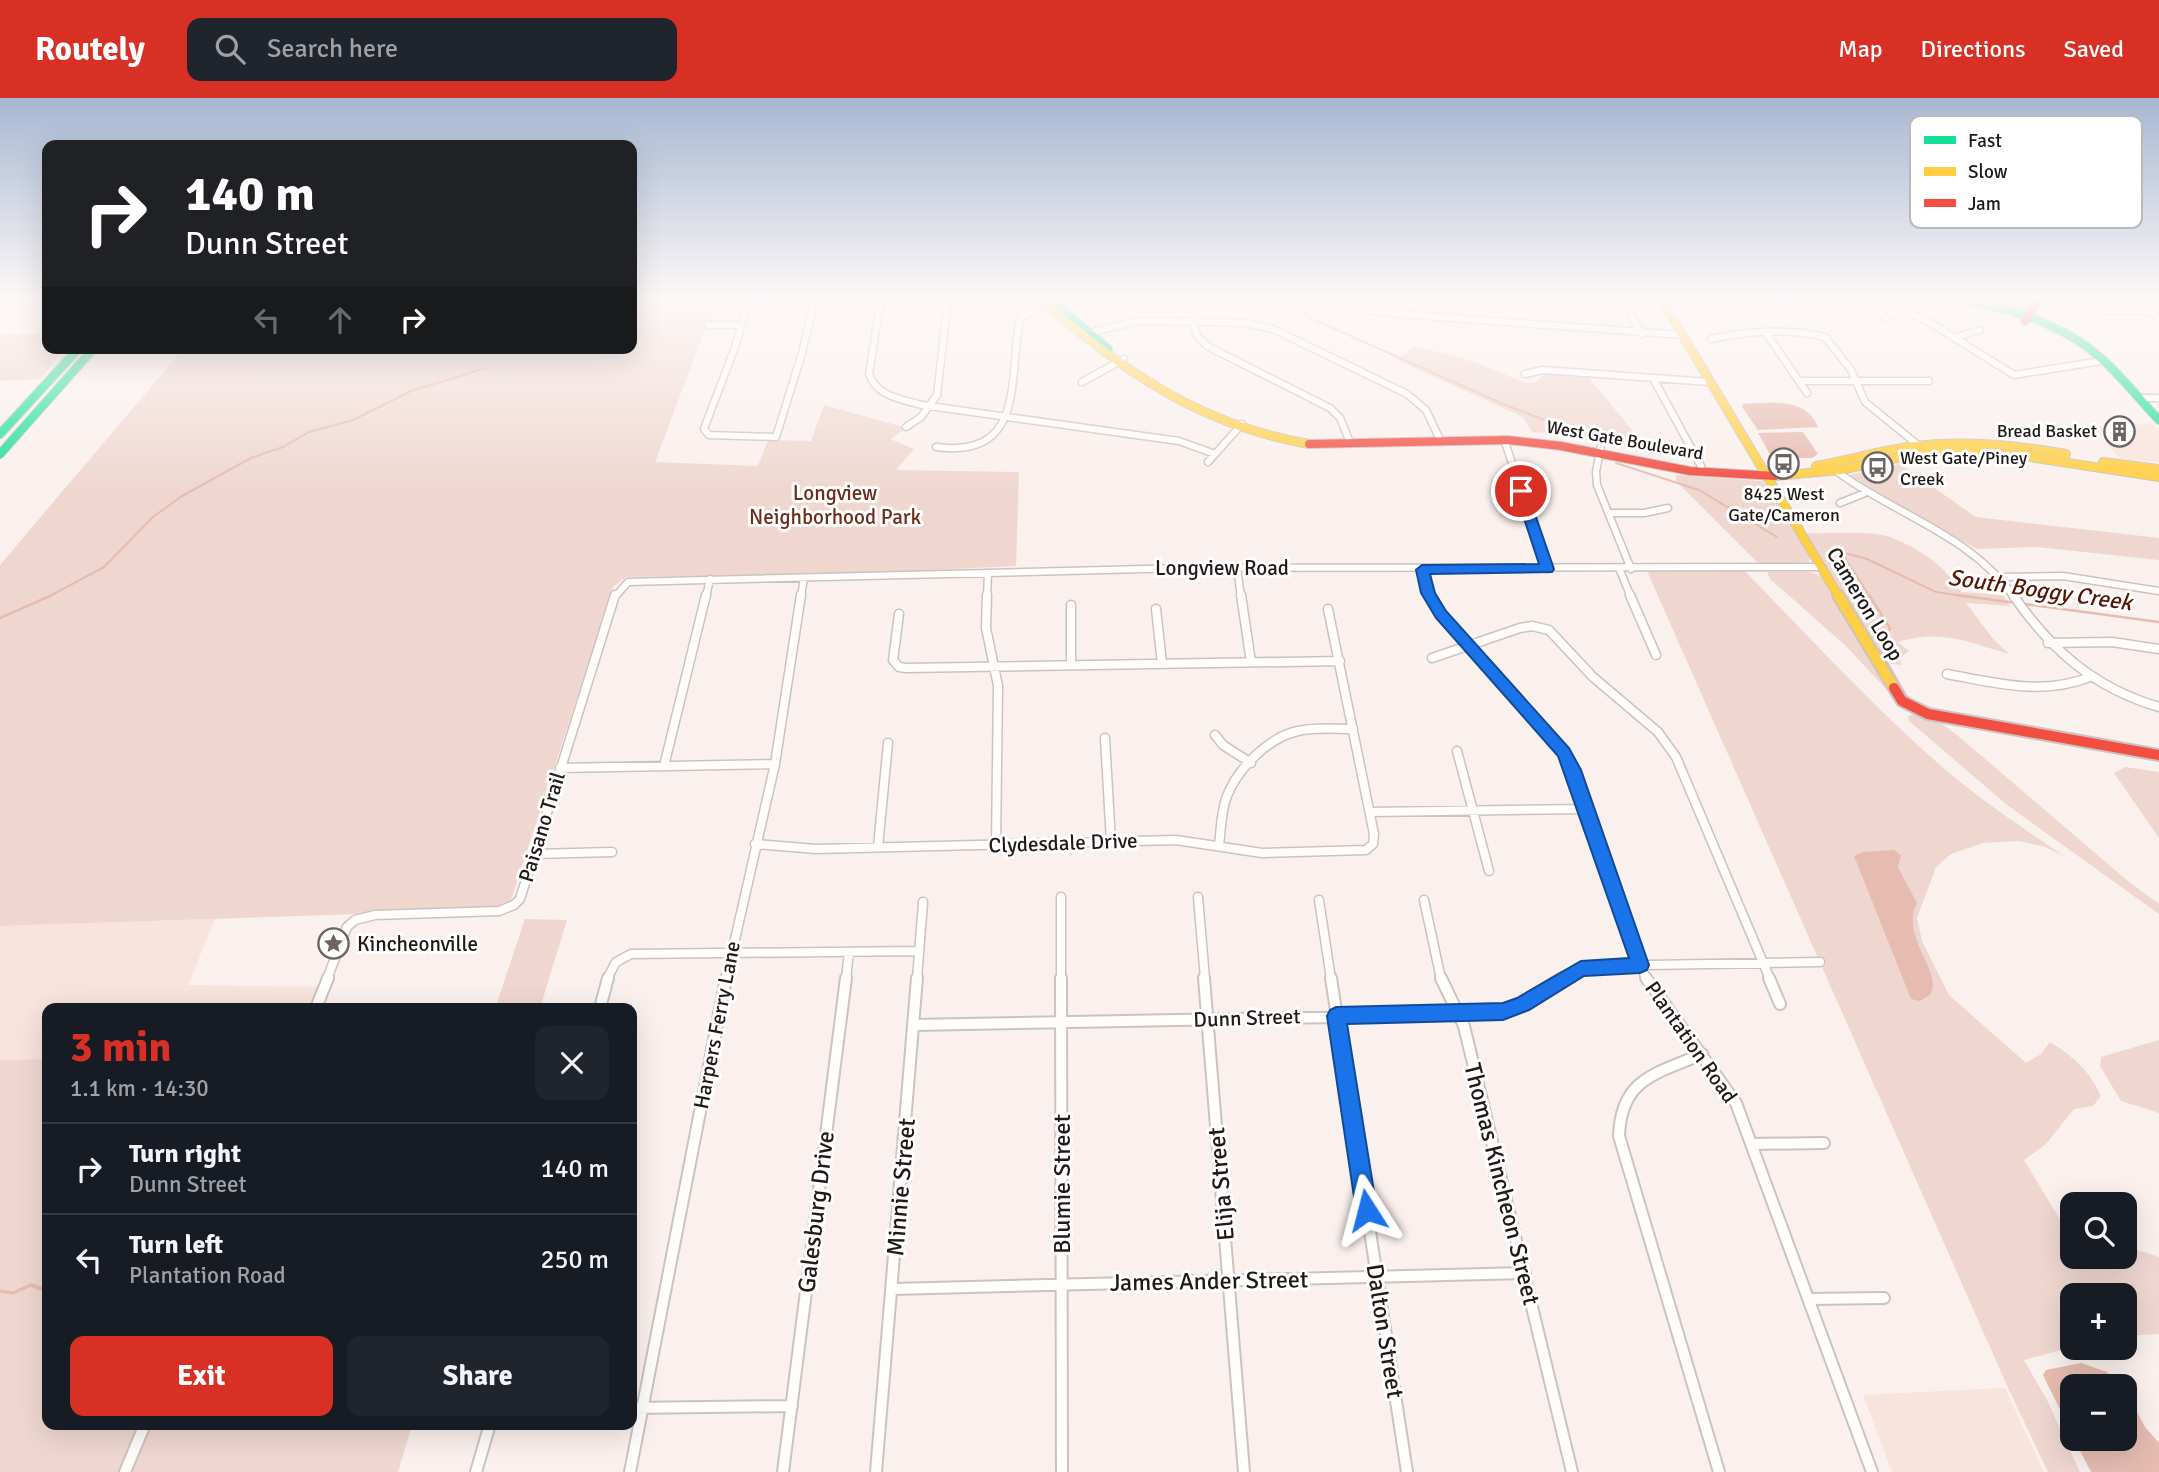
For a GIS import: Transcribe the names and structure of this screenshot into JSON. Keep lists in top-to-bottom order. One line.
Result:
{"streets":{"main road":["West Gate Boulevard","Cameron Loop"],"street":["Longview Road","Paisano Trail","Clydesdale Drive","Dunn Street","Harpers Ferry Lane","Plantation Road","Blumie Street","Elija Street","Thomas Kincheon Street","Minnie Street","Galesburg Drive","James Ander Street","Dalton Street"]},"crossings":[["West Gate Boulevard","Cameron Loop"],["Longview Road","Cameron Loop"],["Longview Road","Paisano Trail"],["Longview Road","Harpers Ferry Lane"],["Longview Road","Plantation Road"],["Clydesdale Drive","Harpers Ferry Lane"],["Dunn Street","Plantation Road"],["Dunn Street","Blumie Street"],["Dunn Street","Elija Street"],["Dunn Street","Thomas Kincheon Street"],["Dunn Street","Minnie Street"],["Dunn Street","Dalton Street"],["Blumie Street","James Ander Street"],["Elija Street","James Ander Street"],["Thomas Kincheon Street","James Ander Street"],["Minnie Street","James Ander Street"],["James Ander Street","Dalton Street"]],"water":["South Boggy Creek"],"parks":["Longview Neighborhood Park"],"places":{"building":["Bread Basket"],"bus stop":["8425 West Gate/Cameron","West Gate/Piney Creek"],"place":["Kincheonville"]},"legend":["Fast","Slow","Jam"],"page":{"header":"Routely","search":"Search here","nav":["Map","Directions","Saved"],"turn":["140 m","Dunn Street"],"heading":["3 min","1.1 km · 14:30"],"list":[{"name":"Turn right","note":"Dunn Street","value":"140 m"},{"name":"Turn left","note":"Plantation Road","value":"250 m"}],"map_buttons":["+","−"],"buttons":["Exit","Share"]}}
